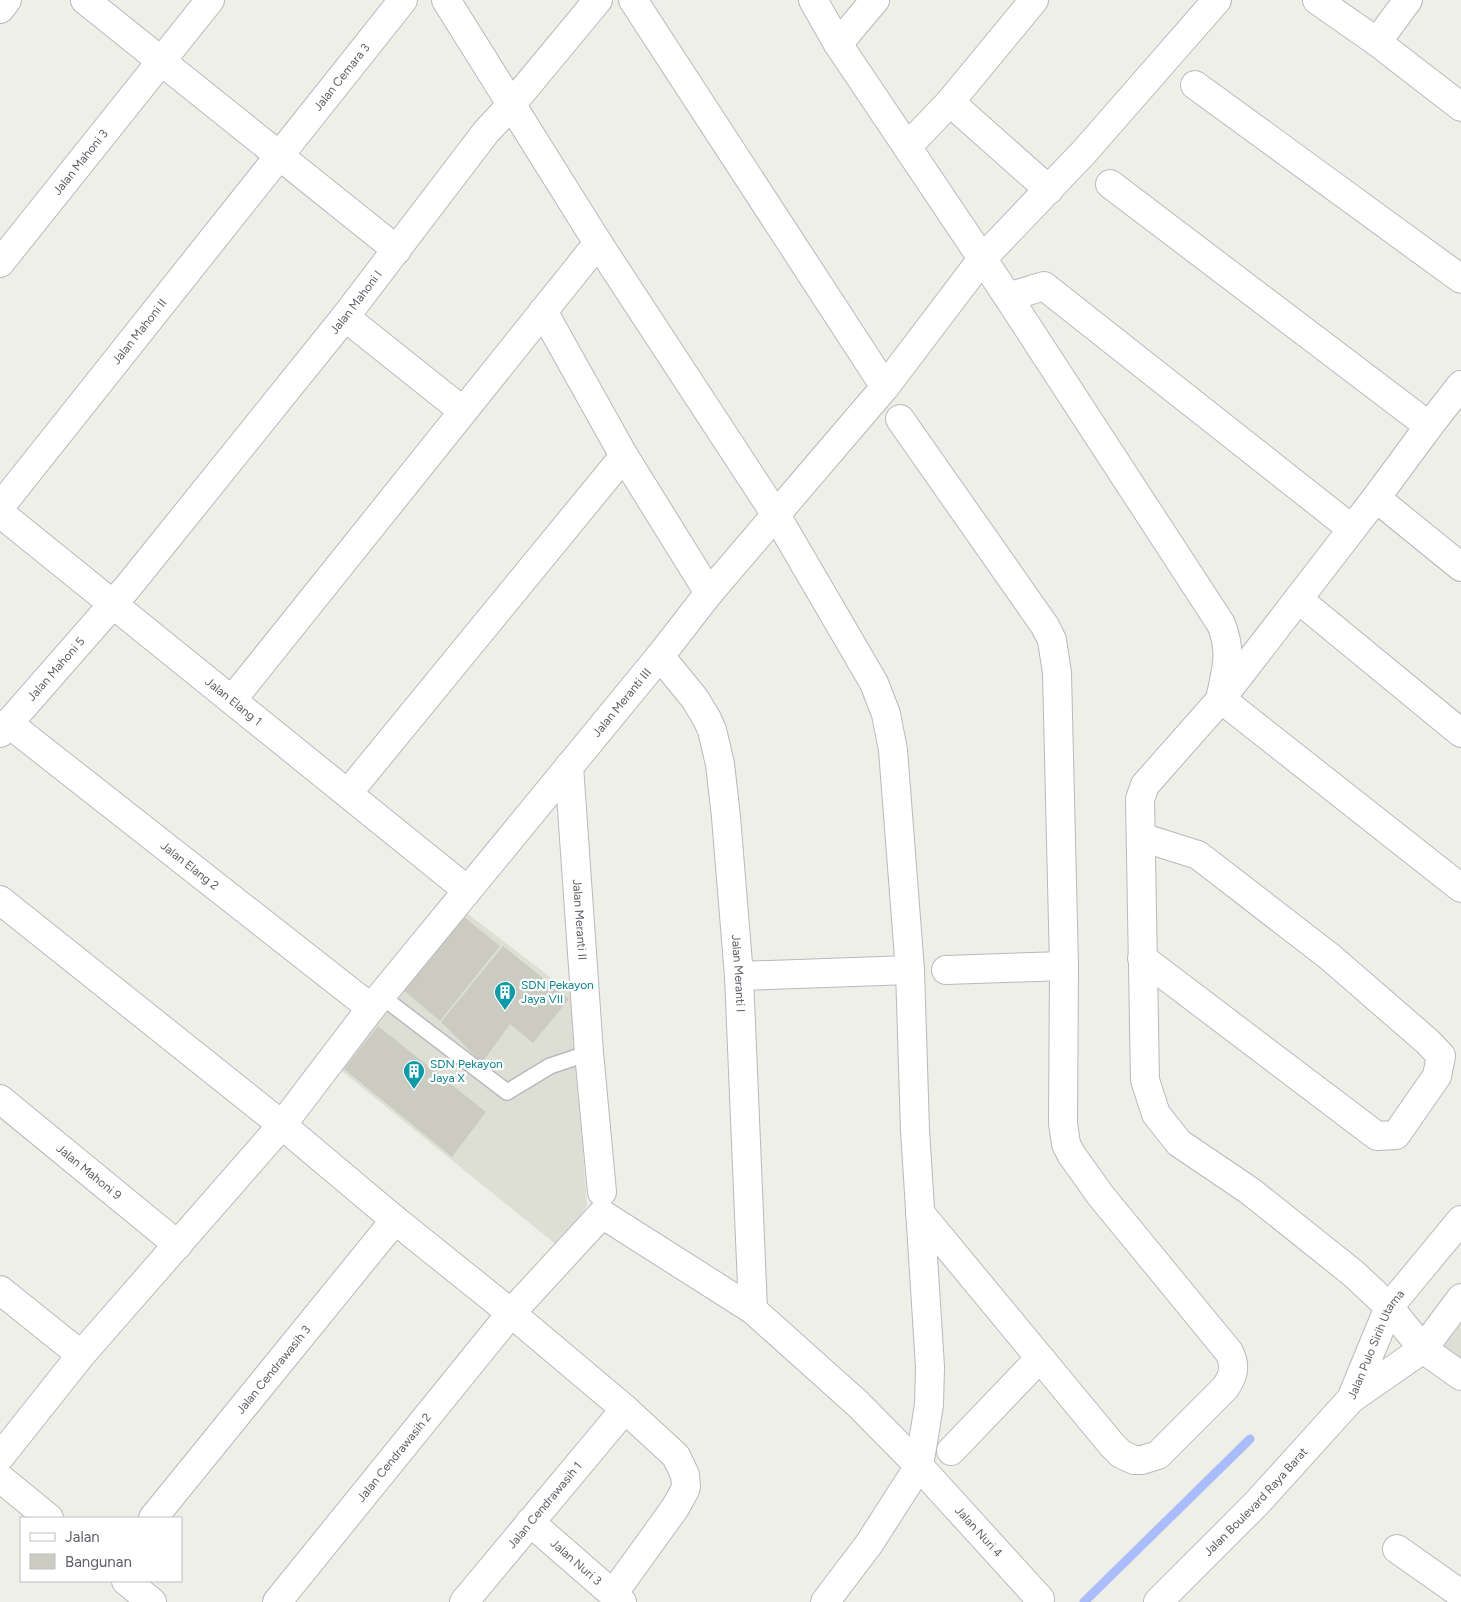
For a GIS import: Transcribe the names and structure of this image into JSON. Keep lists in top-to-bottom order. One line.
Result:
{"streets":{"street":["Jalan Cemara 3","Jalan Mahoni 3","Jalan Mahoni I","Jalan Mahoni II","Jalan Mahoni 5","Jalan Elang 1","Jalan Meranti III","Jalan Elang 2","Jalan Meranti II","Jalan Meranti I","Jalan Mahoni 9","Jalan Pulo Sirih Utama","Jalan Cendrawasih 3","Jalan Cendrawasih 2","Jalan Boulevard Raya Barat","Jalan Cendrawasih 1","Jalan Nuri 4","Jalan Nuri 3"]},"crossings":[["Jalan Cemara 3","Jalan Mahoni II"],["Jalan Mahoni I","Jalan Mahoni 5"],["Jalan Mahoni I","Jalan Elang 1"],["Jalan Mahoni 5","Jalan Elang 1"],["Jalan Mahoni 5","Jalan Elang 2"],["Jalan Elang 1","Jalan Meranti III"],["Jalan Meranti III","Jalan Elang 2"],["Jalan Meranti III","Jalan Meranti II"],["Jalan Meranti III","Jalan Meranti I"],["Jalan Meranti III","Jalan Mahoni 9"],["Jalan Meranti I","Jalan Cendrawasih 2"],["Jalan Meranti I","Jalan Nuri 4"],["Jalan Pulo Sirih Utama","Jalan Boulevard Raya Barat"],["Jalan Cendrawasih 2","Jalan Nuri 4"],["Jalan Cendrawasih 1","Jalan Nuri 3"]],"places":{"building":["SDN Pekayon Jaya VII","SDN Pekayon Jaya X"]},"legend":["Jalan","Bangunan"]}
